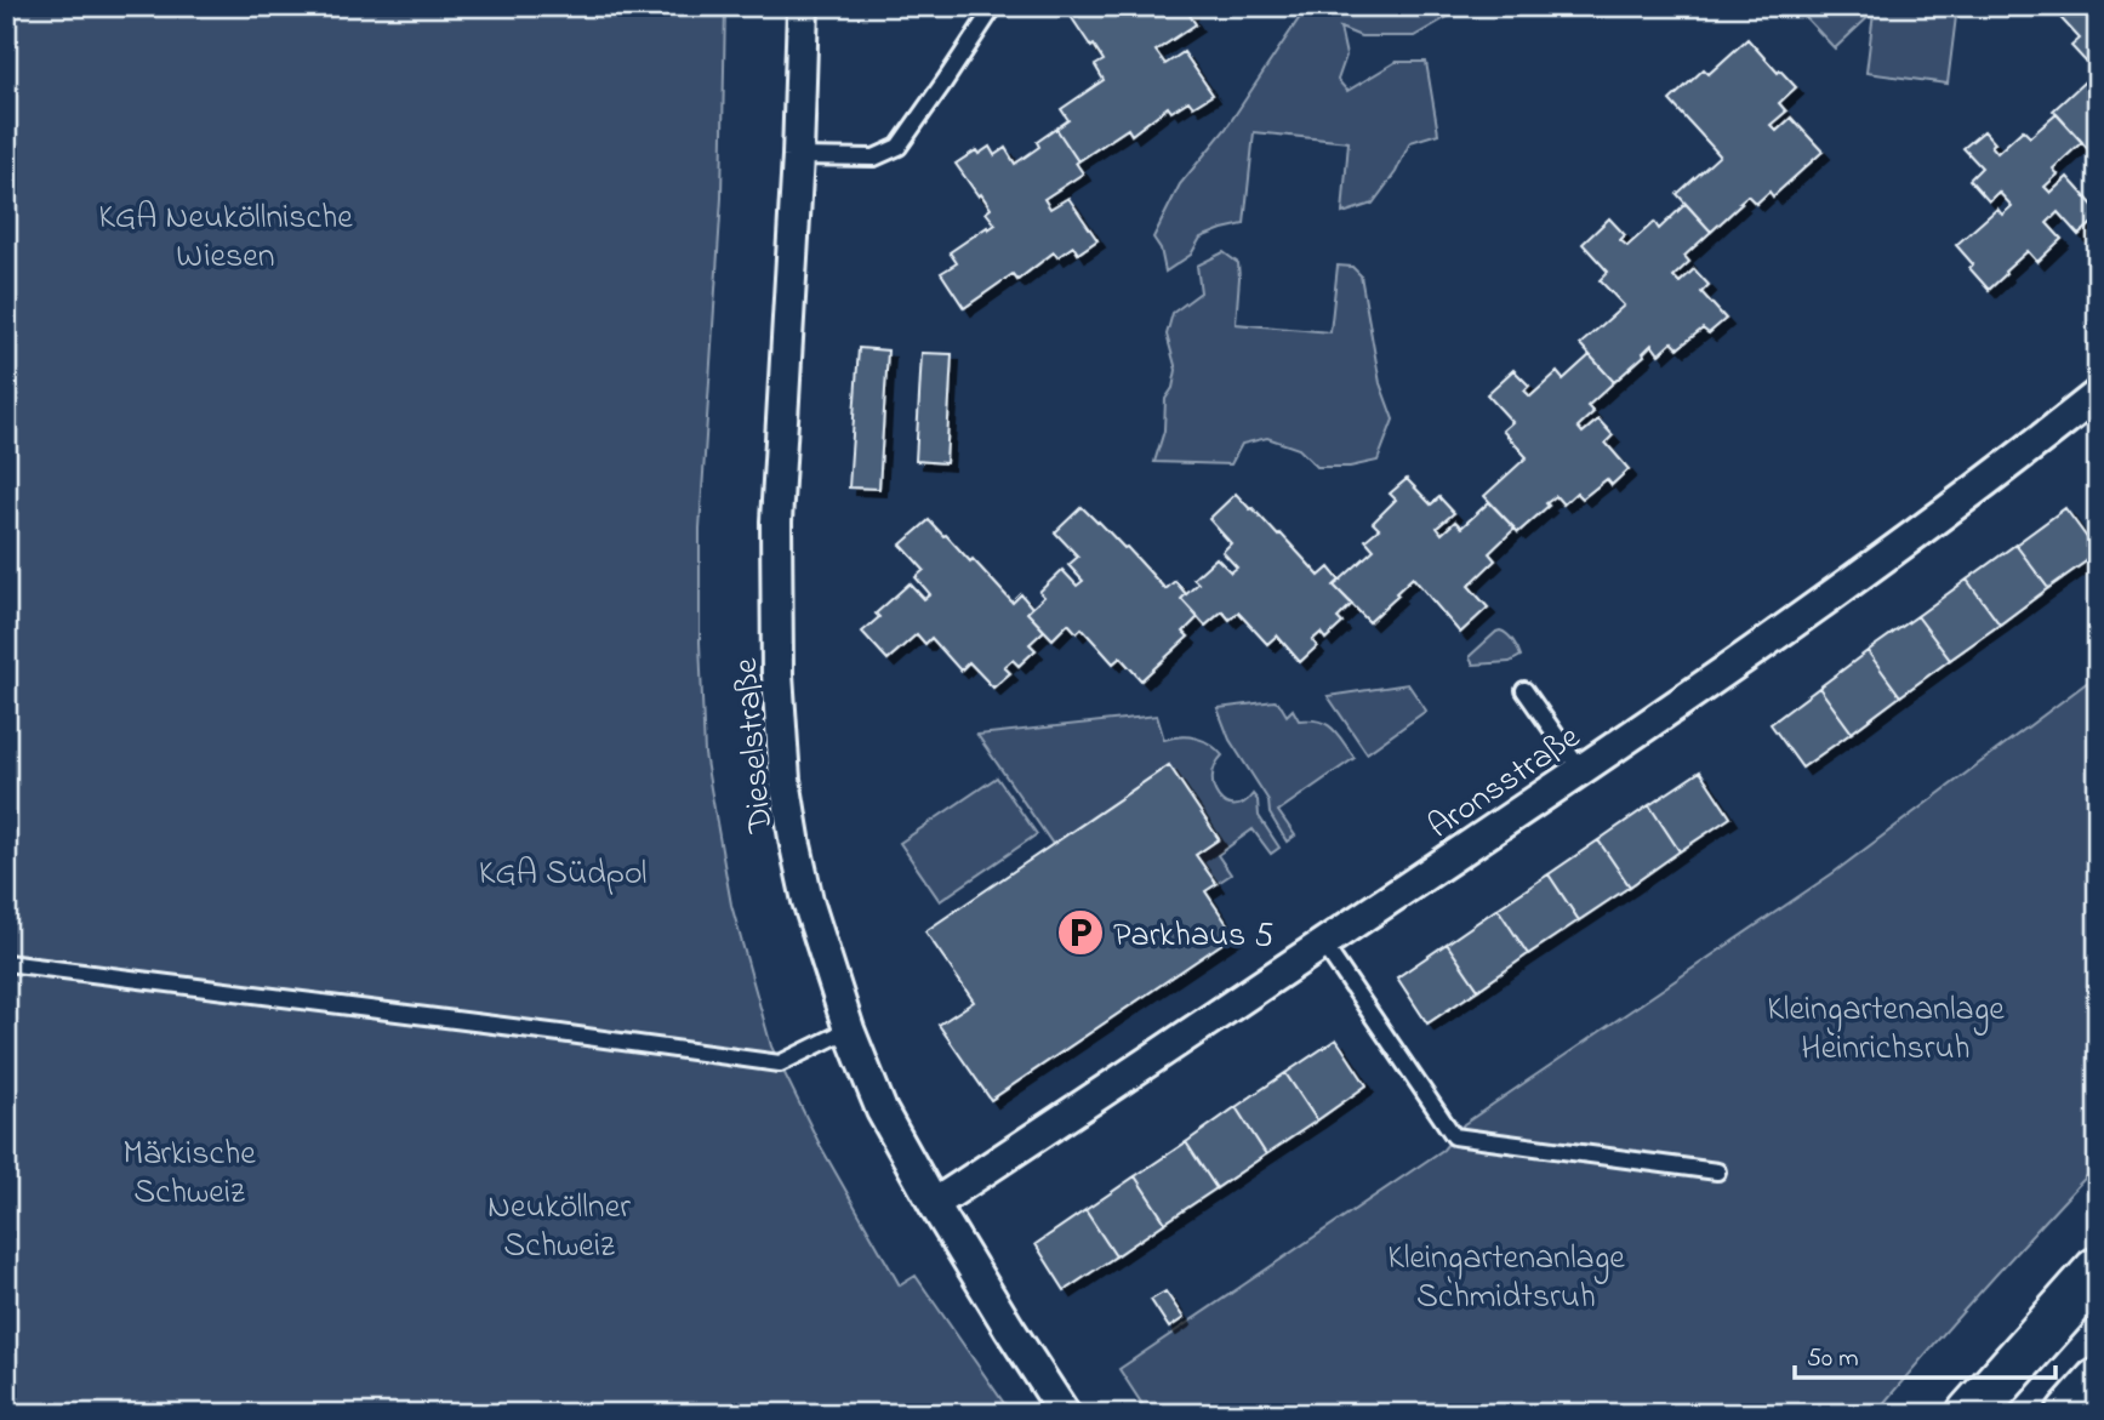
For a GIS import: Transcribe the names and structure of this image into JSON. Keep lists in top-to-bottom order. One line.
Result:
{"streets":{"street":["Dieselstraße","Aronsstraße"]},"crossings":[["Dieselstraße","Aronsstraße"]],"parks":["KGA Neuköllnische Wiesen","KGA Südpol","Kleingartenanlage Heinrichsruh","Märkische Schweiz","Neuköllner Schweiz","Kleingartenanlage Schmidtsruh"],"places":{"parking":["Parkhaus 5"]},"scale_bar":"50 m"}
